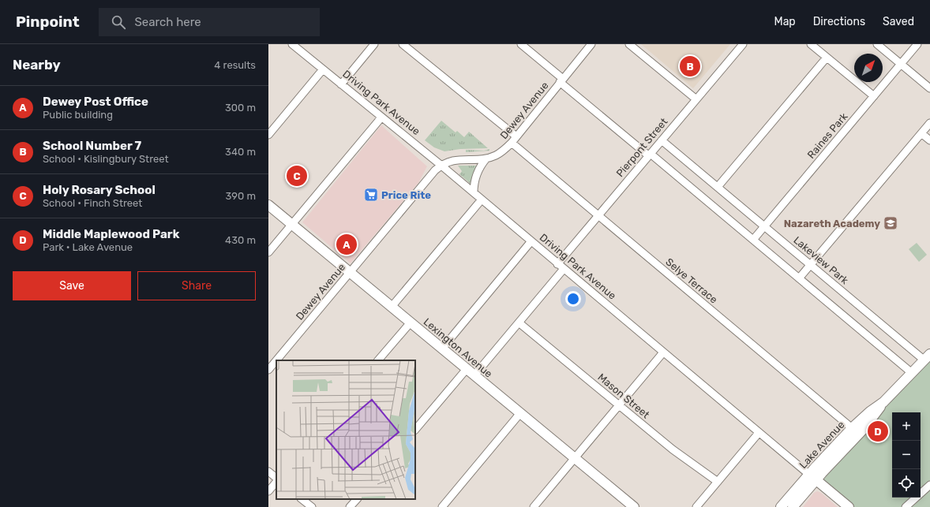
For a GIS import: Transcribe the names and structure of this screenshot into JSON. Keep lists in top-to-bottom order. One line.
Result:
{"streets":{"main road":["Driving Park Avenue","Lexington Avenue","Lake Avenue"],"street":["Dewey Avenue","Raines Park","Pierpont Street","Lakeview Park","Selye Terrace","Mason Street"]},"crossings":[["Driving Park Avenue","Dewey Avenue"],["Driving Park Avenue","Pierpont Street"],["Driving Park Avenue","Lake Avenue"],["Dewey Avenue","Selye Terrace"],["Dewey Avenue","Lexington Avenue"],["Raines Park","Lakeview Park"],["Pierpont Street","Lakeview Park"],["Pierpont Street","Selye Terrace"],["Lakeview Park","Lake Avenue"],["Selye Terrace","Lake Avenue"]],"places":{"supermarket":["Price Rite"],"school or university":["Nazareth Academy"]},"north":"top right","page":{"header":"Pinpoint","search":"Search here","nav":["Map","Directions","Saved"],"heading":["Nearby","4 results"],"pins":["B","C","A","D"],"list":[{"mark":"A","name":"Dewey Post Office","note":"Public building","value":"300 m"},{"mark":"B","name":"School Number 7","note":"School · Kislingbury Street","value":"340 m"},{"mark":"C","name":"Holy Rosary School","note":"School · Finch Street","value":"390 m"},{"mark":"D","name":"Middle Maplewood Park","note":"Park · Lake Avenue","value":"430 m"}],"buttons":["Save","Share"],"map_buttons":["+","−"]}}
